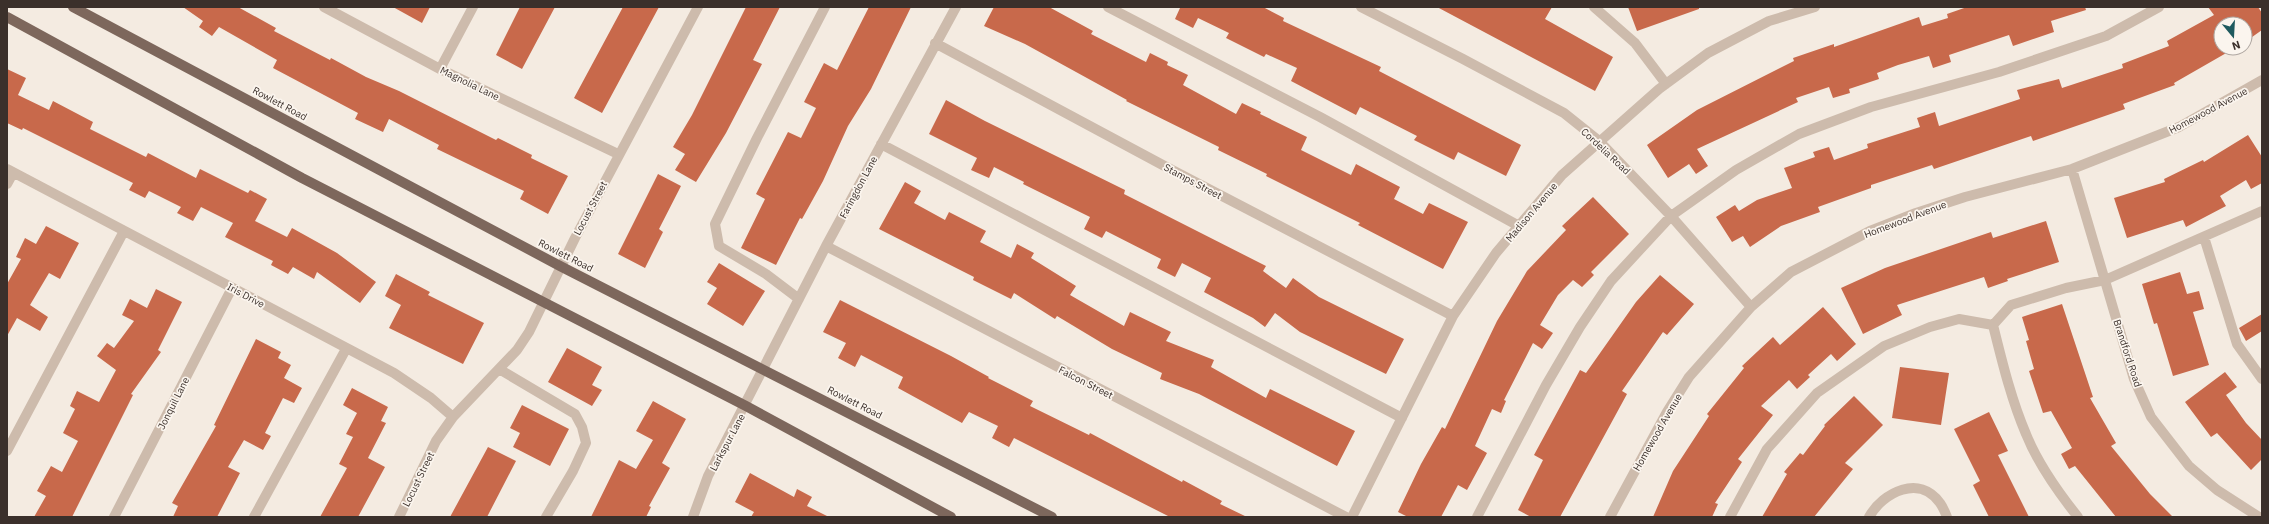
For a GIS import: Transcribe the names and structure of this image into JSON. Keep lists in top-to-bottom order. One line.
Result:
{"streets":{"main road":["Rowlett Road"],"street":["Magnolia Lane","Homewood Avenue","Cordelia Road","Stamps Street","Faringdon Lane","Locust Street","Madison Avenue","Iris Drive","Brandford Road","Falcon Street","Jonquil Lane","Larkspur Lane"]},"crossings":[["Magnolia Lane","Locust Street"],["Rowlett Road","Faringdon Lane"],["Rowlett Road","Locust Street"],["Rowlett Road","Larkspur Lane"],["Homewood Avenue","Cordelia Road"],["Homewood Avenue","Brandford Road"],["Cordelia Road","Madison Avenue"],["Stamps Street","Faringdon Lane"],["Stamps Street","Madison Avenue"],["Faringdon Lane","Falcon Street"],["Faringdon Lane","Larkspur Lane"],["Locust Street","Iris Drive"],["Iris Drive","Jonquil Lane"]],"north":"bottom"}
